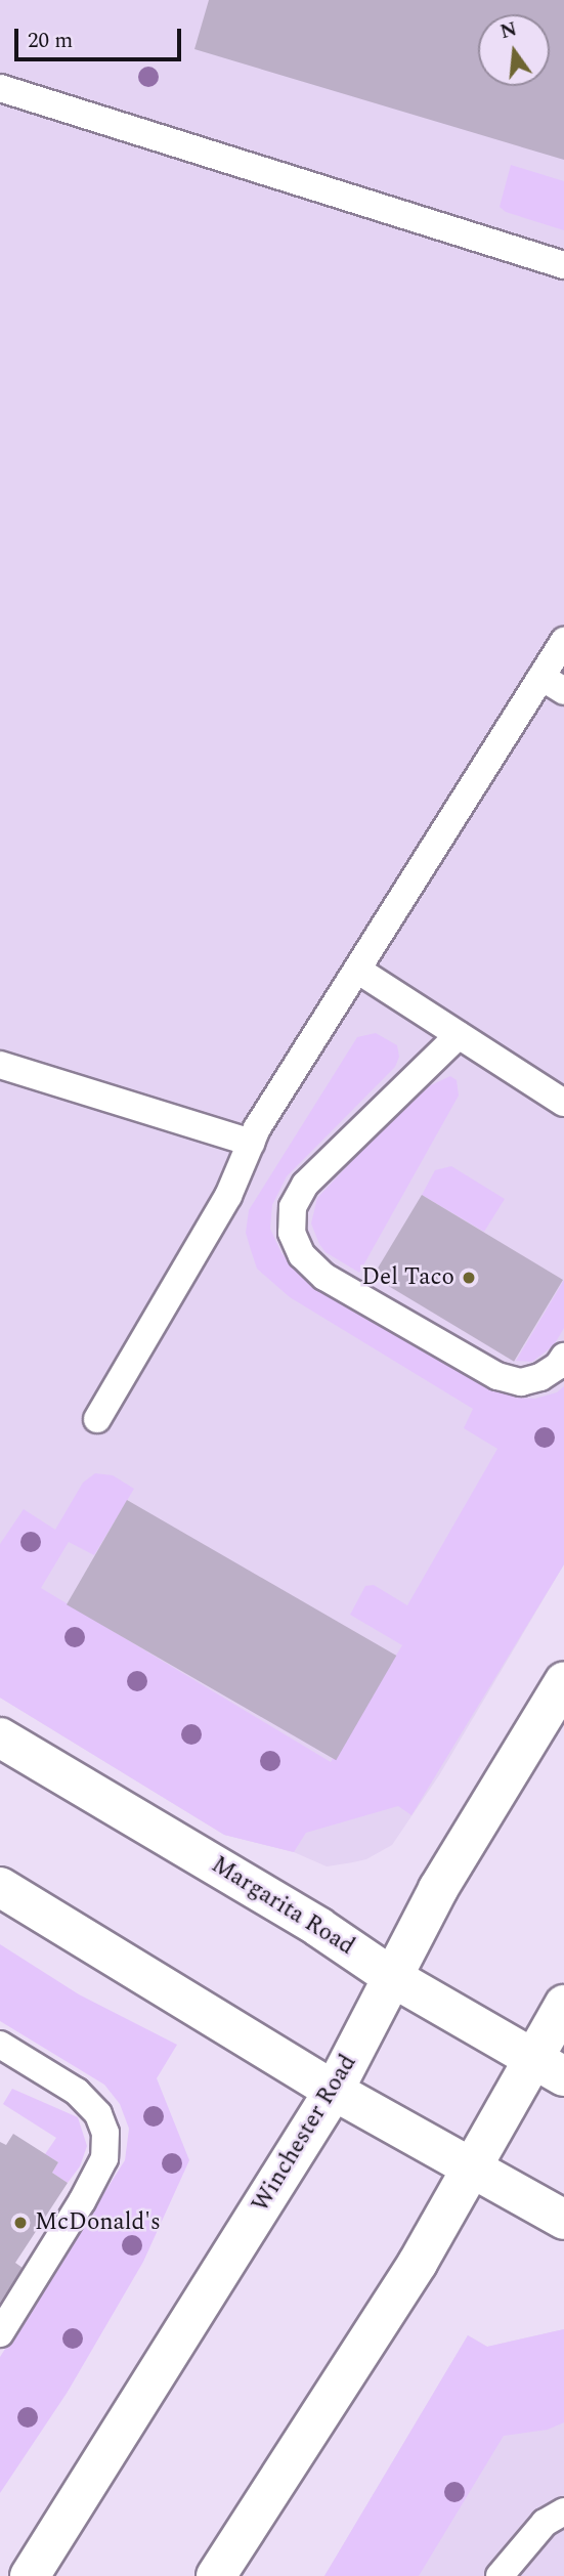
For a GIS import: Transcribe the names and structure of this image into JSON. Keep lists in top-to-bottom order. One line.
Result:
{"streets":{"main road":["Margarita Road","Winchester Road"]},"crossings":[["Margarita Road","Winchester Road"]],"places":["Del Taco","McDonald's"],"scale_bar":"20 m","north":"top"}
